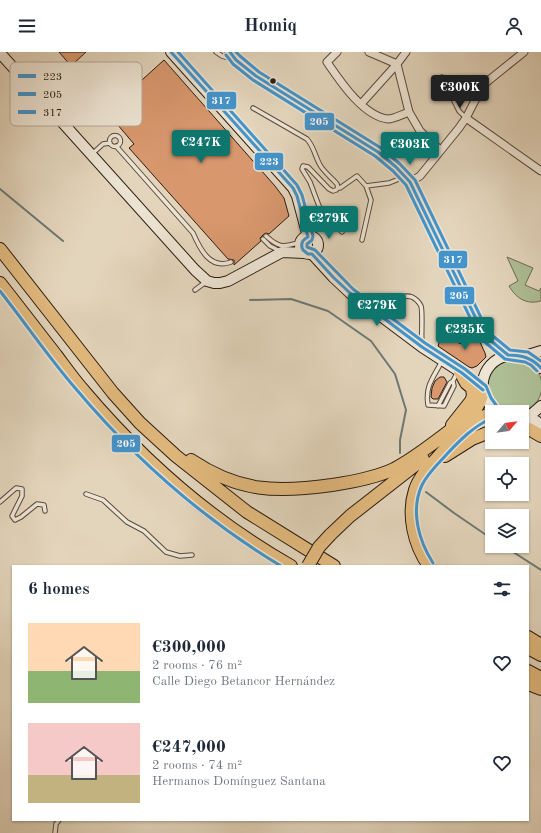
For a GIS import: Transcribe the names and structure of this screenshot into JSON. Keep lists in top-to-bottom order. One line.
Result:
{"lines":["transit line 223","transit line 317","transit line 205"],"legend":["223","205","317"],"north":"top right","page":{"header":"Homiq","price":["€300K","€247K","€303K","€279K","€279K","€235K"],"heading":"6 homes","list":[{"name":"€300,000","note":"2 rooms · 76 m² · Calle Diego Betancor Hernández"},{"name":"€247,000","note":"2 rooms · 74 m² · Hermanos Domínguez Santana"}]}}
